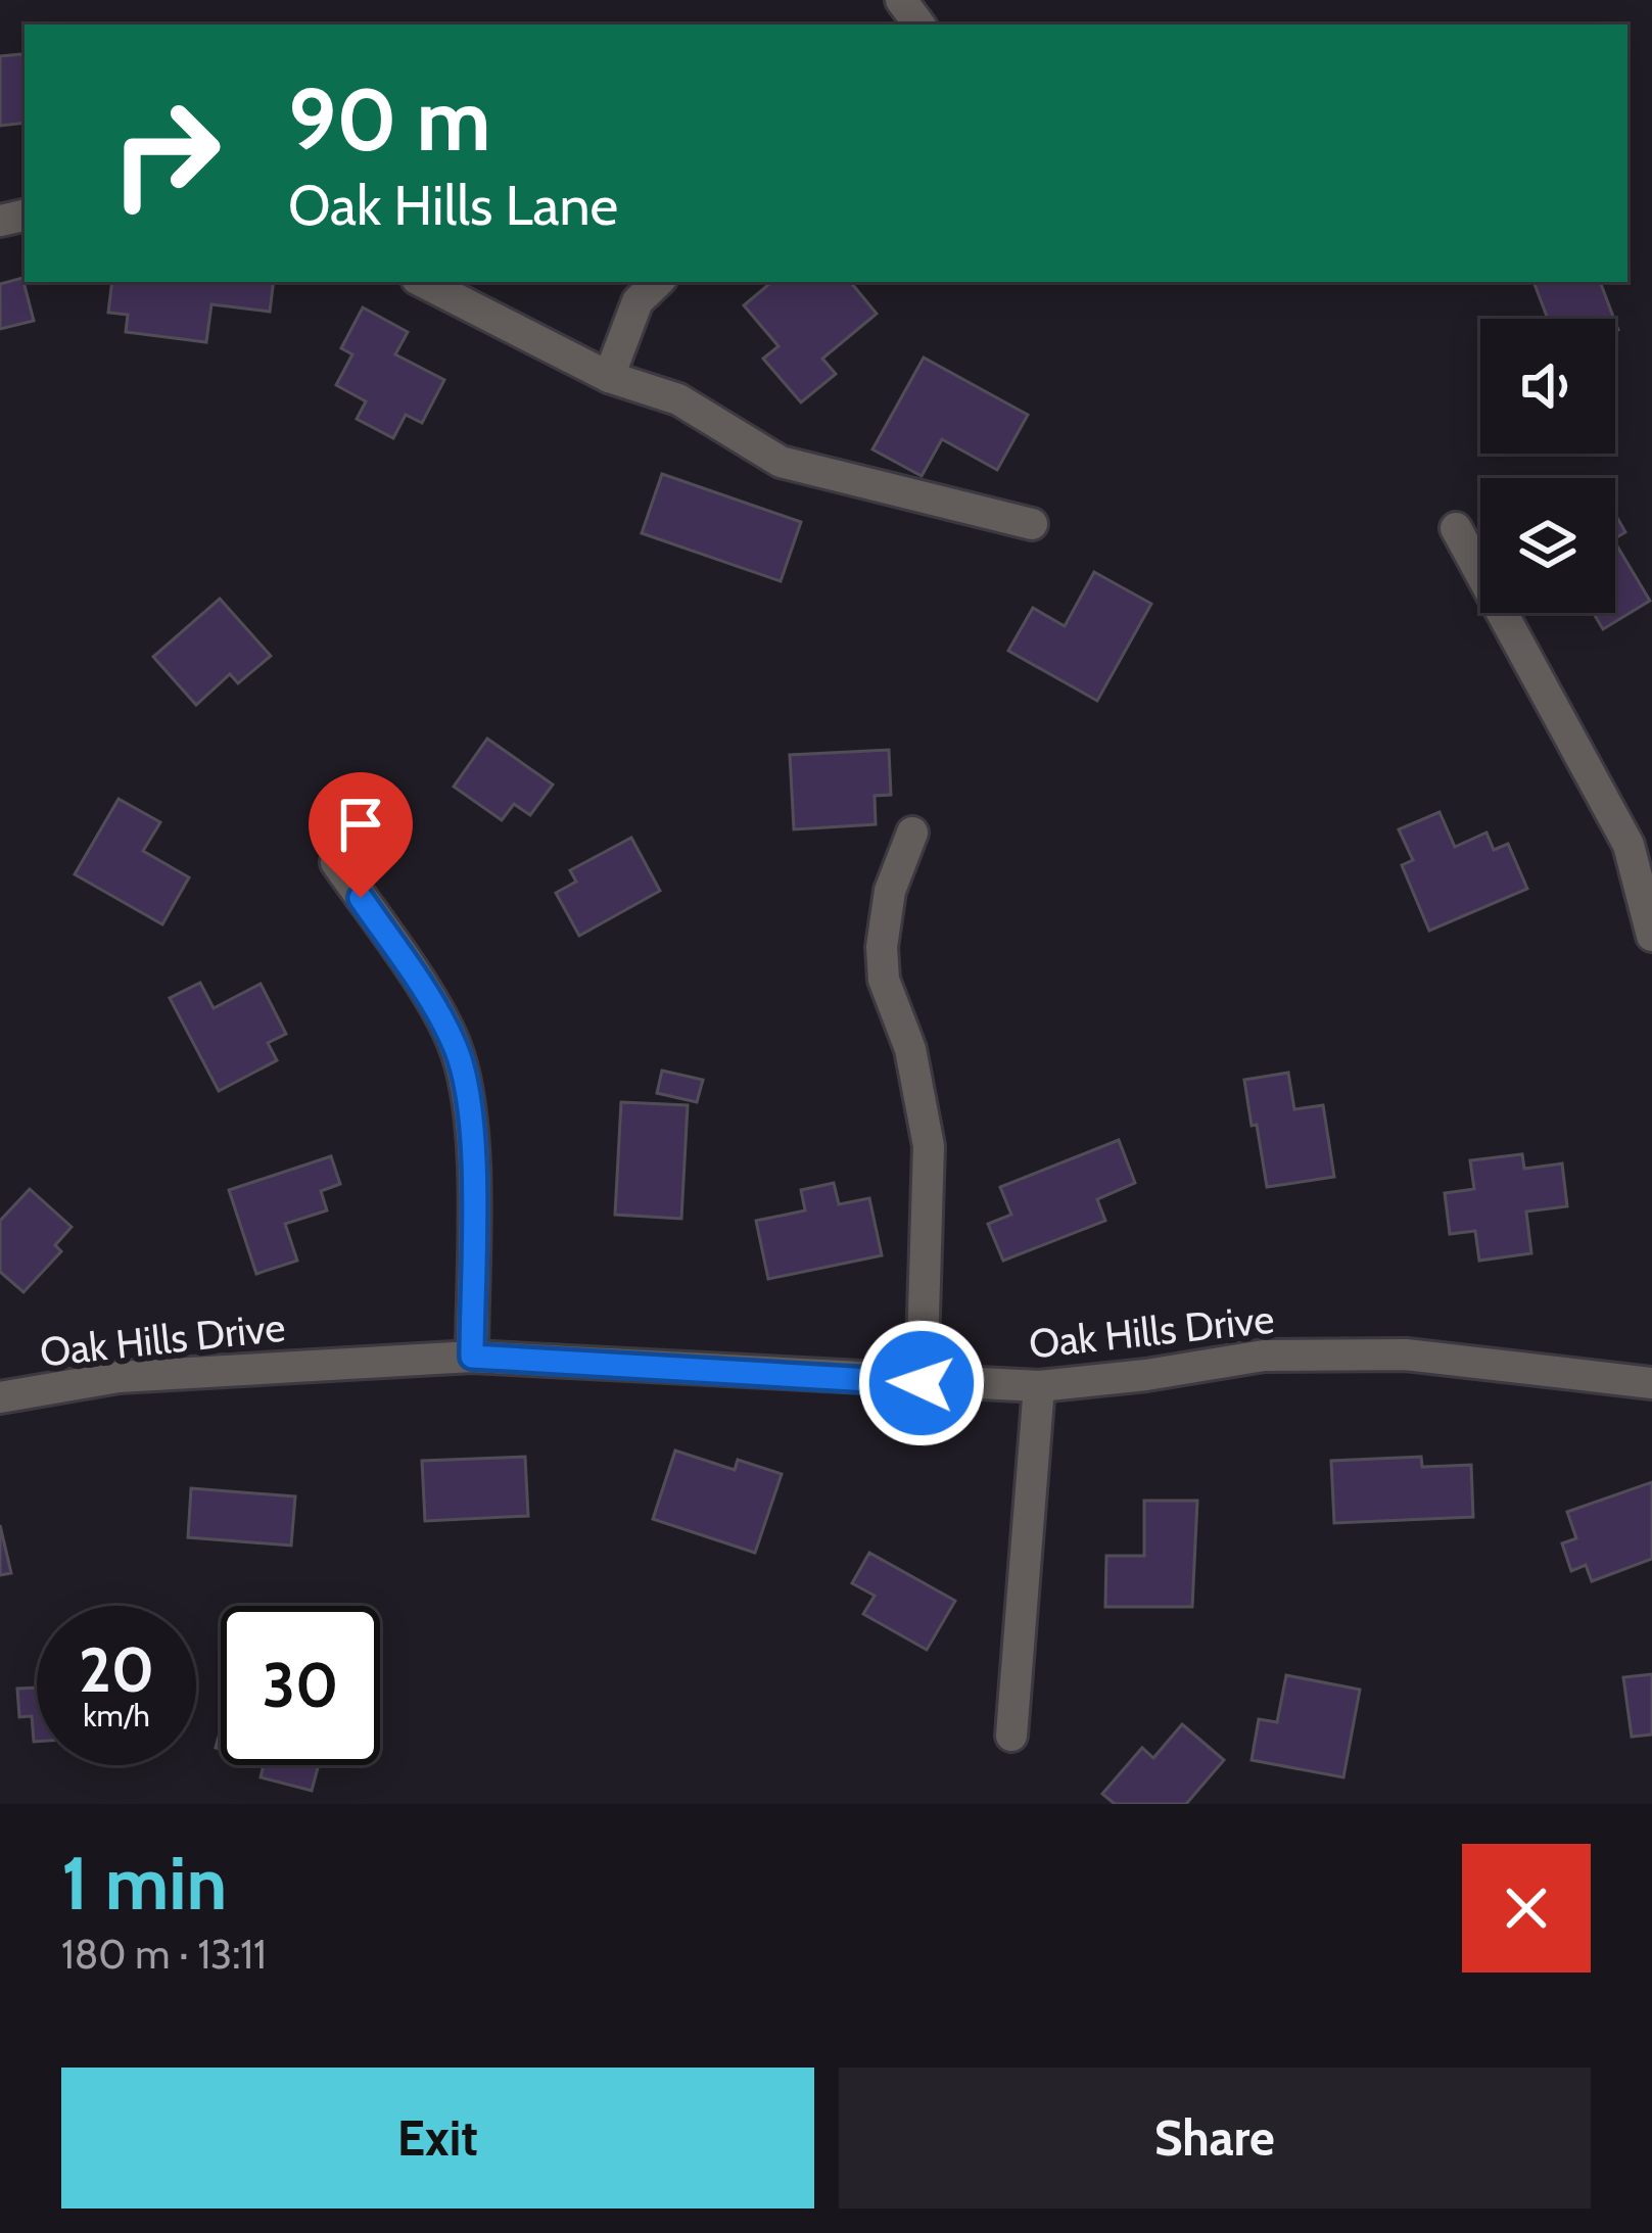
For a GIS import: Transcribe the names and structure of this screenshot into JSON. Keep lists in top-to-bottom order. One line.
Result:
{"streets":{"street":["Oak Hills Drive"]},"page":{"turn":["90 m","Oak Hills Lane"],"speed":"20 km/h","limit":"30","heading":["1 min","180 m · 13:11"],"buttons":["Exit","Share"]}}
